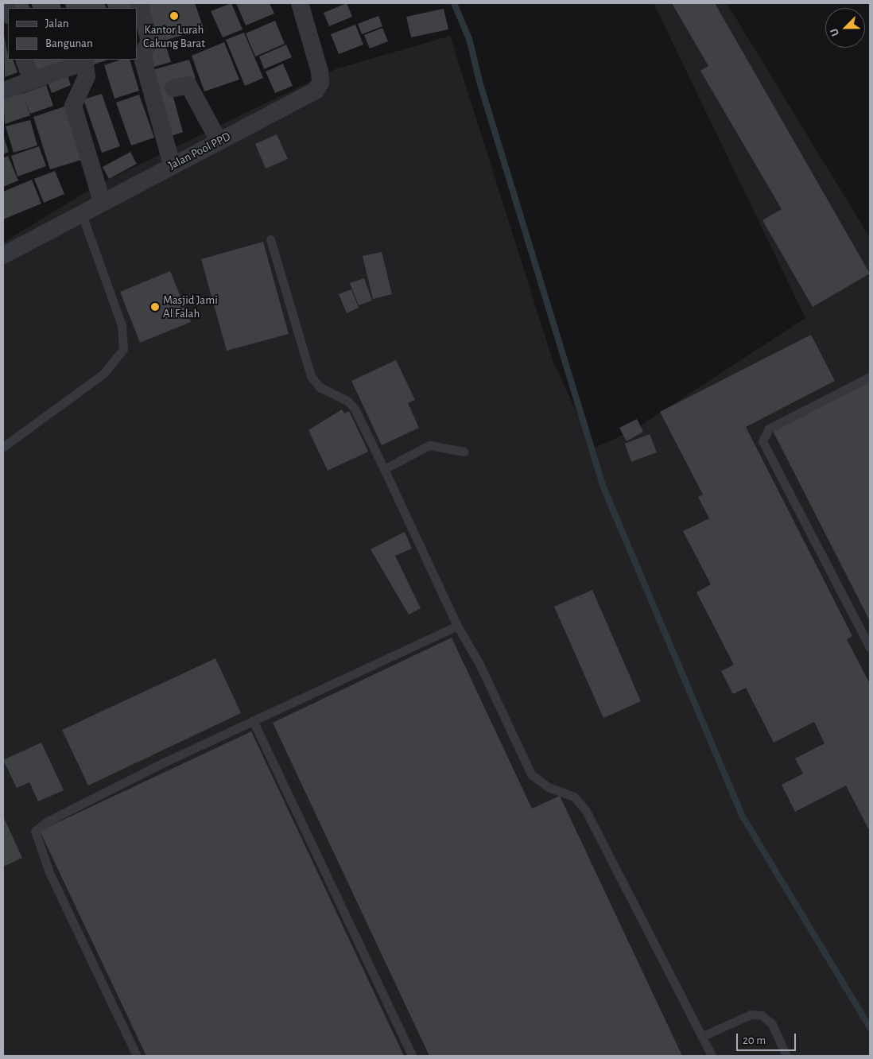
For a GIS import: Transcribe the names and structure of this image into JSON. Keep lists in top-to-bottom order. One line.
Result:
{"streets":{"street":["Jalan Pool PPD"]},"places":["Kantor Lurah Cakung Barat","Masjid Jami Al Falah"],"legend":["Jalan","Bangunan"],"scale_bar":"20 m","north":"bottom left"}
